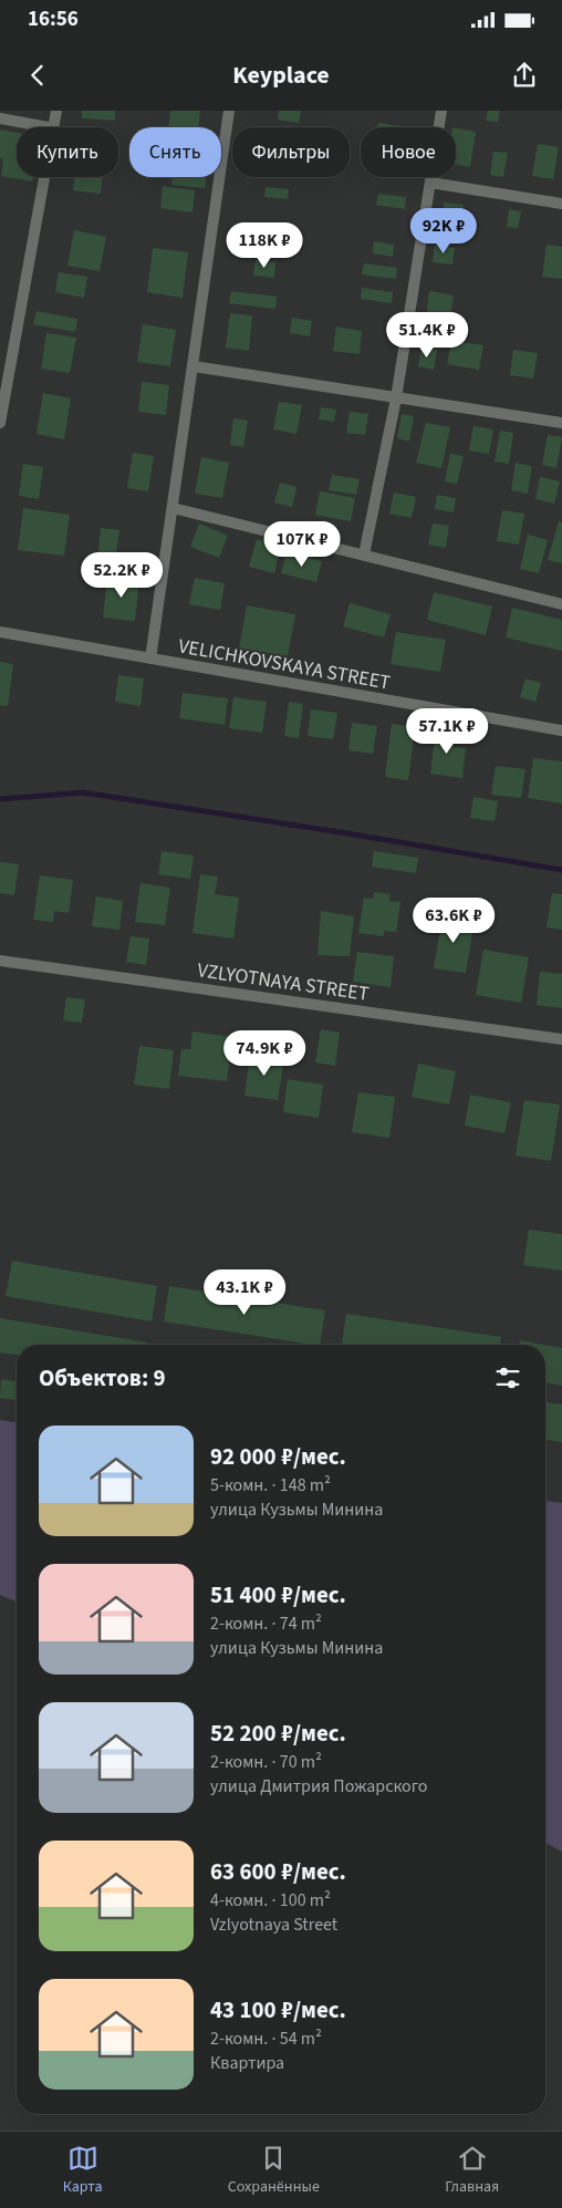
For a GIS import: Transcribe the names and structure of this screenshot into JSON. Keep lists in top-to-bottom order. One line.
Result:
{"streets":{"street":["VELICHKOVSKAYA STREET","VZLYOTNAYA STREET"]},"page":{"status":"16:56","header":"Keyplace","chip":["Купить","Снять","Фильтры","Новое"],"price":["92K ₽","118K ₽","51.4K ₽","107K ₽","52.2K ₽","57.1K ₽","63.6K ₽","74.9K ₽","43.1K ₽"],"heading":"Объектов: 9","list":[{"name":"92 000 ₽/мес.","note":"5-комн. · 148 m² · улица Кузьмы Минина"},{"name":"51 400 ₽/мес.","note":"2-комн. · 74 m² · улица Кузьмы Минина"},{"name":"52 200 ₽/мес.","note":"2-комн. · 70 m² · улица Дмитрия Пожарского"},{"name":"63 600 ₽/мес.","note":"4-комн. · 100 m² · Vzlyotnaya Street"},{"name":"43 100 ₽/мес.","note":"2-комн. · 54 m² · Квартира"}],"tabs":["Карта","Сохранённые","Главная"]}}
